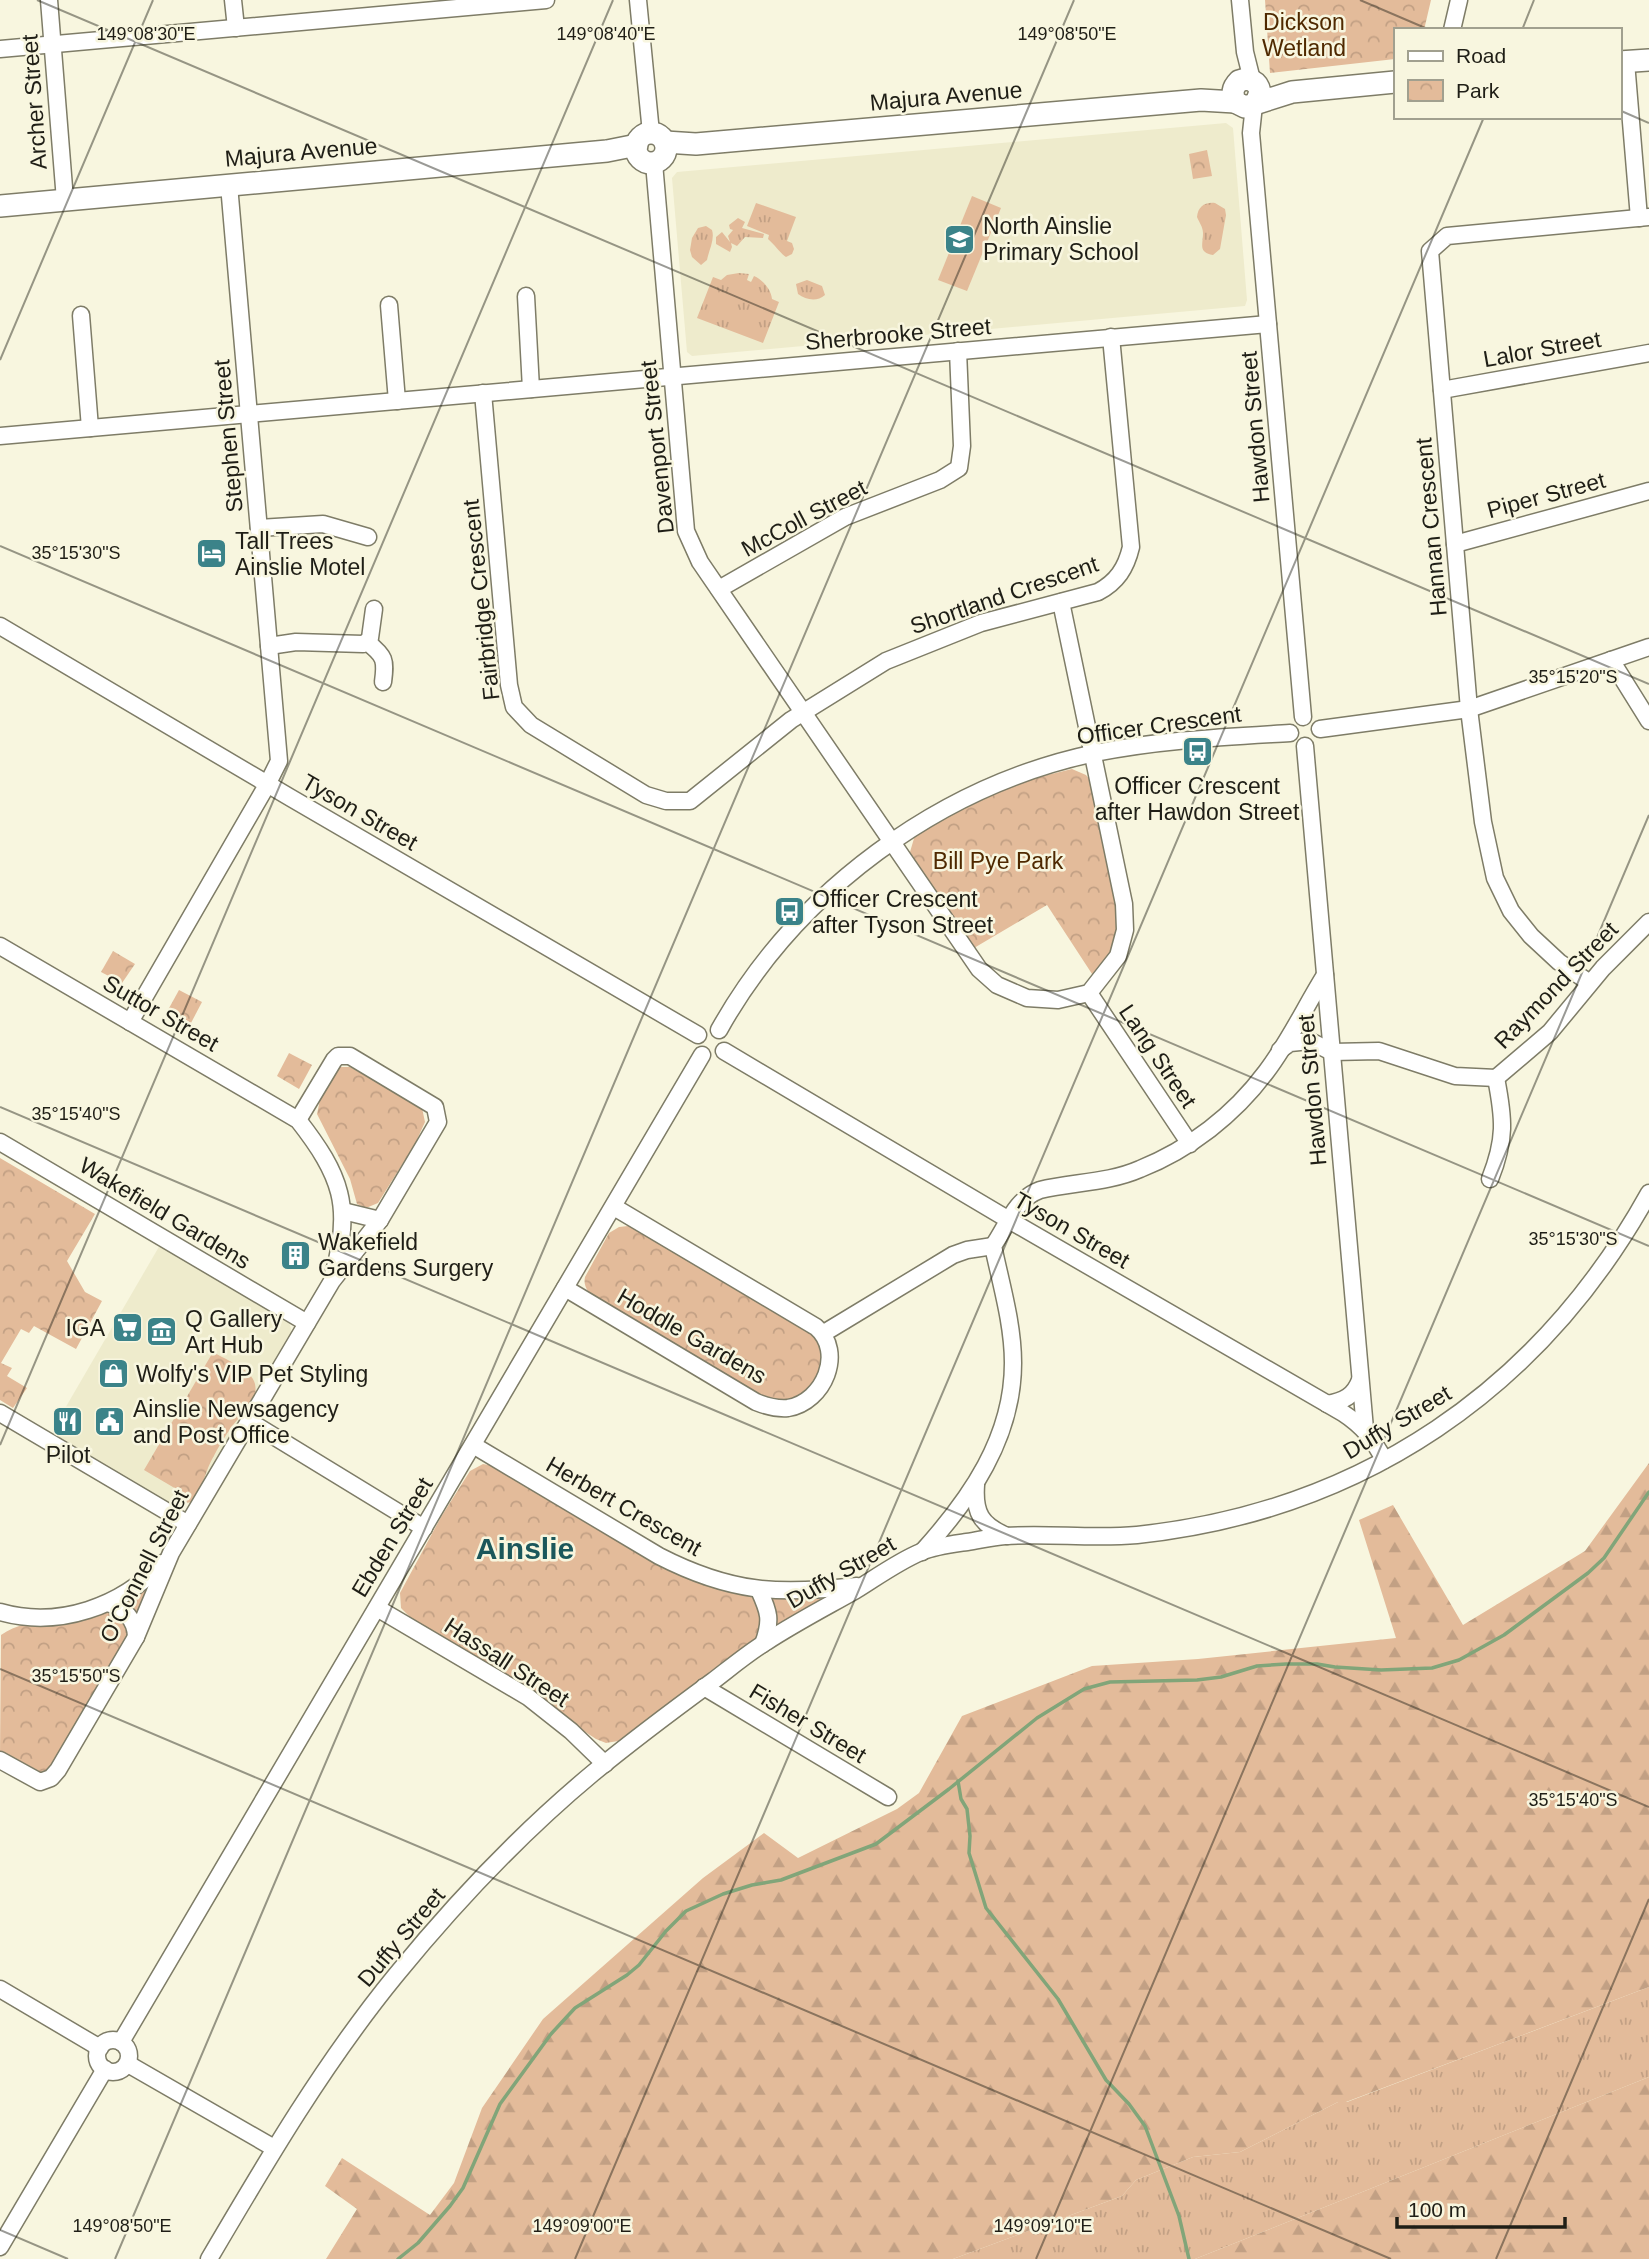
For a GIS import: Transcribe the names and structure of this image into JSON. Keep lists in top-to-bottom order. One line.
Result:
{"streets":{"main road":["Majura Avenue"],"street":["Archer Street","Sherbrooke Street","Lalor Street","Hawdon Street","Stephen Street","Davenport Street","Piper Street","McColl Street","Hannan Crescent","Shortland Crescent","Fairbridge Crescent","Officer Crescent","Tyson Street","Raymond Street","Suttor Street","Lang Street","Wakefield Gardens","Hoddle Gardens","Duffy Street","Herbert Crescent","Ebden Street","O'Connell Street","Hassall Street","Fisher Street"]},"crossings":[["Majura Avenue","Archer Street"],["Majura Avenue","Hawdon Street"],["Majura Avenue","Stephen Street"],["Majura Avenue","Davenport Street"],["Sherbrooke Street","Hawdon Street"],["Sherbrooke Street","Stephen Street"],["Sherbrooke Street","Davenport Street"],["Sherbrooke Street","McColl Street"],["Sherbrooke Street","Shortland Crescent"],["Sherbrooke Street","Fairbridge Crescent"],["Lalor Street","Hannan Crescent"],["Hawdon Street","Officer Crescent"],["Hawdon Street","Tyson Street"],["Hawdon Street","Raymond Street"],["Stephen Street","Tyson Street"],["Stephen Street","Suttor Street"],["Davenport Street","McColl Street"],["Davenport Street","Shortland Crescent"],["Davenport Street","Fairbridge Crescent"],["Davenport Street","Officer Crescent"],["Davenport Street","Lang Street"],["Piper Street","Hannan Crescent"],["Hannan Crescent","Raymond Street"],["Shortland Crescent","Fairbridge Crescent"],["Officer Crescent","Tyson Street"],["Officer Crescent","Ebden Street"],["Tyson Street","Duffy Street"],["Tyson Street","Ebden Street"],["Suttor Street","O'Connell Street"],["Wakefield Gardens","O'Connell Street"],["Hoddle Gardens","Ebden Street"],["Duffy Street","Herbert Crescent"],["Duffy Street","Hassall Street"],["Duffy Street","Fisher Street"],["Herbert Crescent","Ebden Street"],["Ebden Street","Hassall Street"]],"districts":["Ainslie"],"parks":["Dickson Wetland","Bill Pye Park"],"places":{"school or university":["North Ainslie Primary School"],"hotel":["Tall Trees Ainslie Motel"],"bus stop":["Officer Crescent after Hawdon Street","Officer Crescent after Tyson Street"],"building":["Wakefield Gardens Surgery"],"supermarket":["IGA"],"museum":["Q Gallery Art Hub"],"shop":["Wolfy's VIP Pet Styling"],"restaurant":["Pilot"],"public building":["Ainslie Newsagency and Post Office"]},"legend":["Road","Park"],"scale_bar":"100 m","coordinates":["149°08'40\"E","149°08'50\"E","149°08'30\"E","35°15'30\"S","35°15'20\"S","35°15'40\"S","35°15'50\"S","149°09'00\"E","149°09'10\"E"]}
